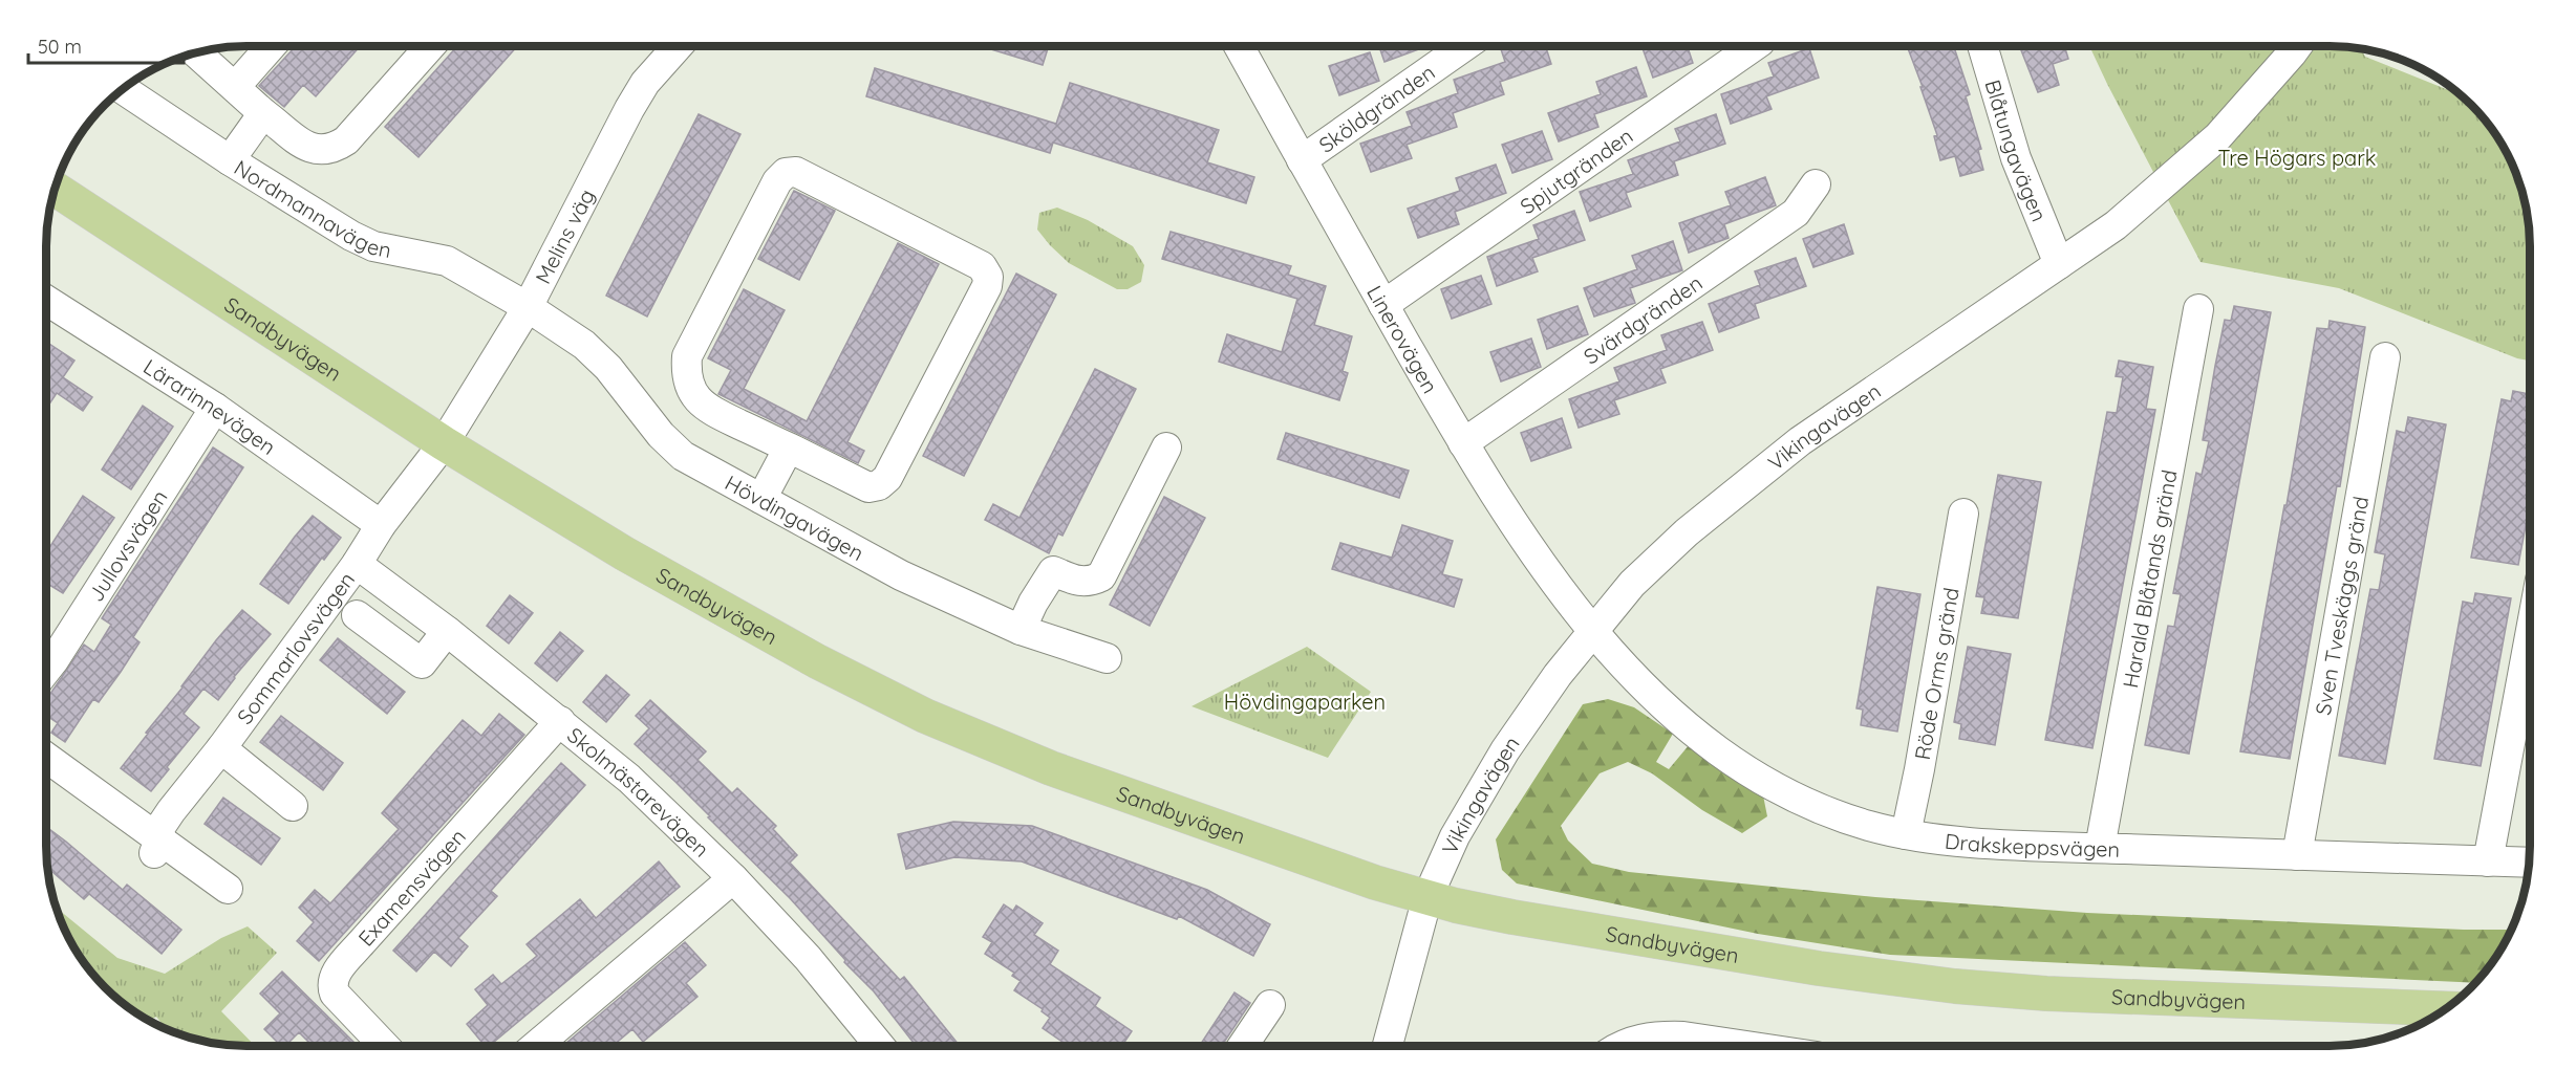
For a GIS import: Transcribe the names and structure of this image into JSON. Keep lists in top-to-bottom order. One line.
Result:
{"streets":{"main road":["Sandbyvägen"],"street":["Sköldgränden","Blåtungavägen","Spjutgränden","Nordmannavägen","Melins väg","Svärdgränden","Linerovägen","Lärarinnevägen","Vikingavägen","Hövdingavägen","Jullovsvägen","Harald Blåtands gränd","Sven Tveskäggs gränd","Sommarlovsvägen","Röde Orms gränd","Skolmästarevägen","Drakskeppsvägen","Examensvägen"]},"crossings":[["Sköldgränden","Linerovägen"],["Blåtungavägen","Vikingavägen"],["Spjutgränden","Linerovägen"],["Nordmannavägen","Melins väg"],["Nordmannavägen","Hövdingavägen"],["Melins väg","Sandbyvägen"],["Melins väg","Hövdingavägen"],["Melins väg","Sommarlovsvägen"],["Svärdgränden","Linerovägen"],["Sandbyvägen","Vikingavägen"],["Sandbyvägen","Sommarlovsvägen"],["Linerovägen","Vikingavägen"],["Linerovägen","Drakskeppsvägen"],["Lärarinnevägen","Jullovsvägen"],["Lärarinnevägen","Sommarlovsvägen"],["Vikingavägen","Drakskeppsvägen"],["Harald Blåtands gränd","Drakskeppsvägen"],["Sven Tveskäggs gränd","Drakskeppsvägen"],["Sommarlovsvägen","Skolmästarevägen"],["Röde Orms gränd","Drakskeppsvägen"],["Skolmästarevägen","Examensvägen"]],"parks":["Tre Högars park","Hövdingaparken"],"scale_bar":"50 m"}
